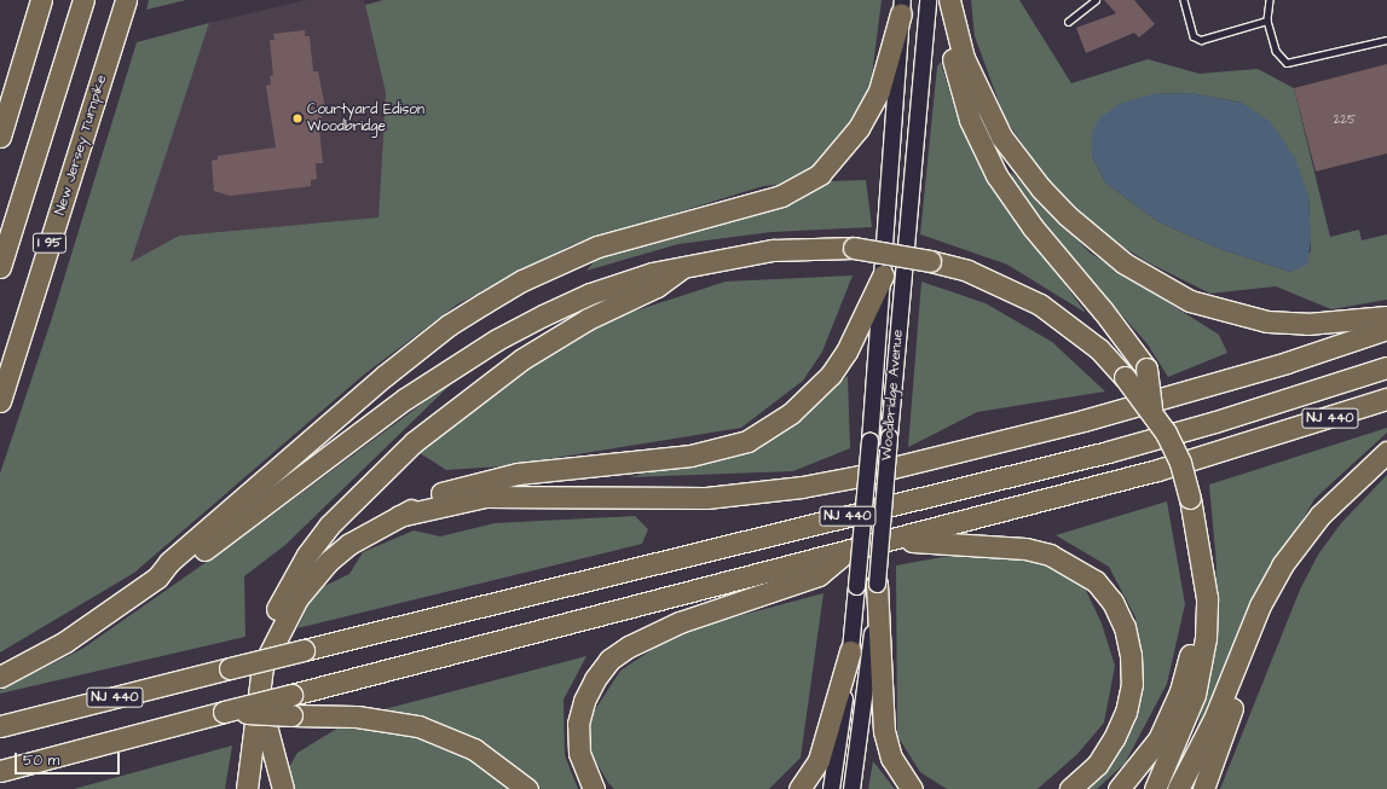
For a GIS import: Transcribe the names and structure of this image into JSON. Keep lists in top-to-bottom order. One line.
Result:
{"streets":{"highway":["New Jersey Turnpike","I 95","NJ 440"],"main road":["Woodbridge Avenue"]},"places":["Courtyard Edison Woodbridge"],"house_numbers":["225"],"scale_bar":"50 m"}
